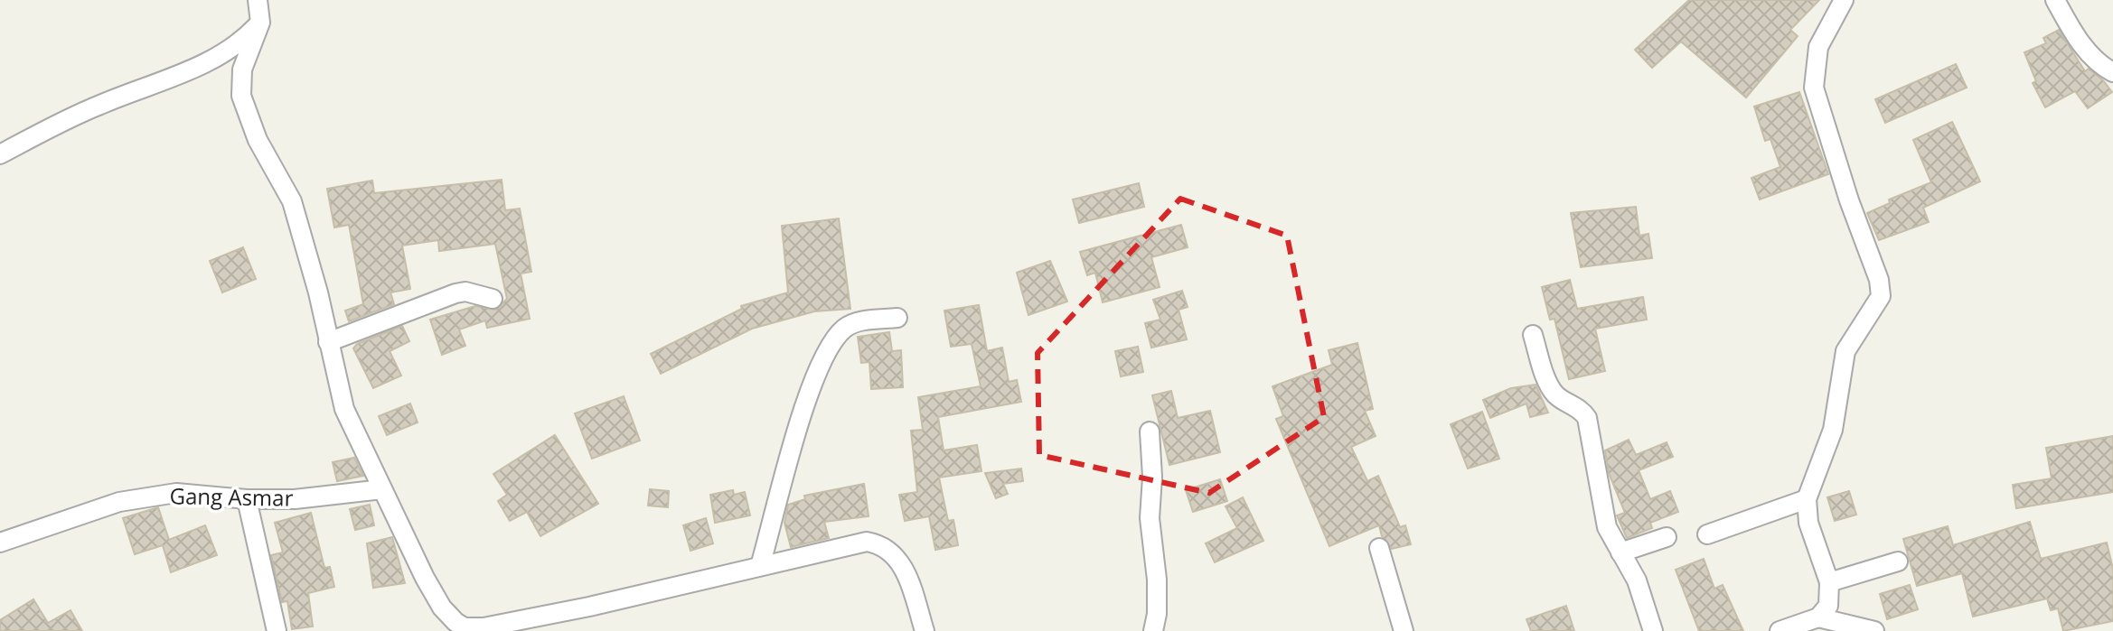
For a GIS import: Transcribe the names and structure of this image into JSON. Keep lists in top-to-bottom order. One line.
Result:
{"streets":{"street":["Gang Asmar"]}}
